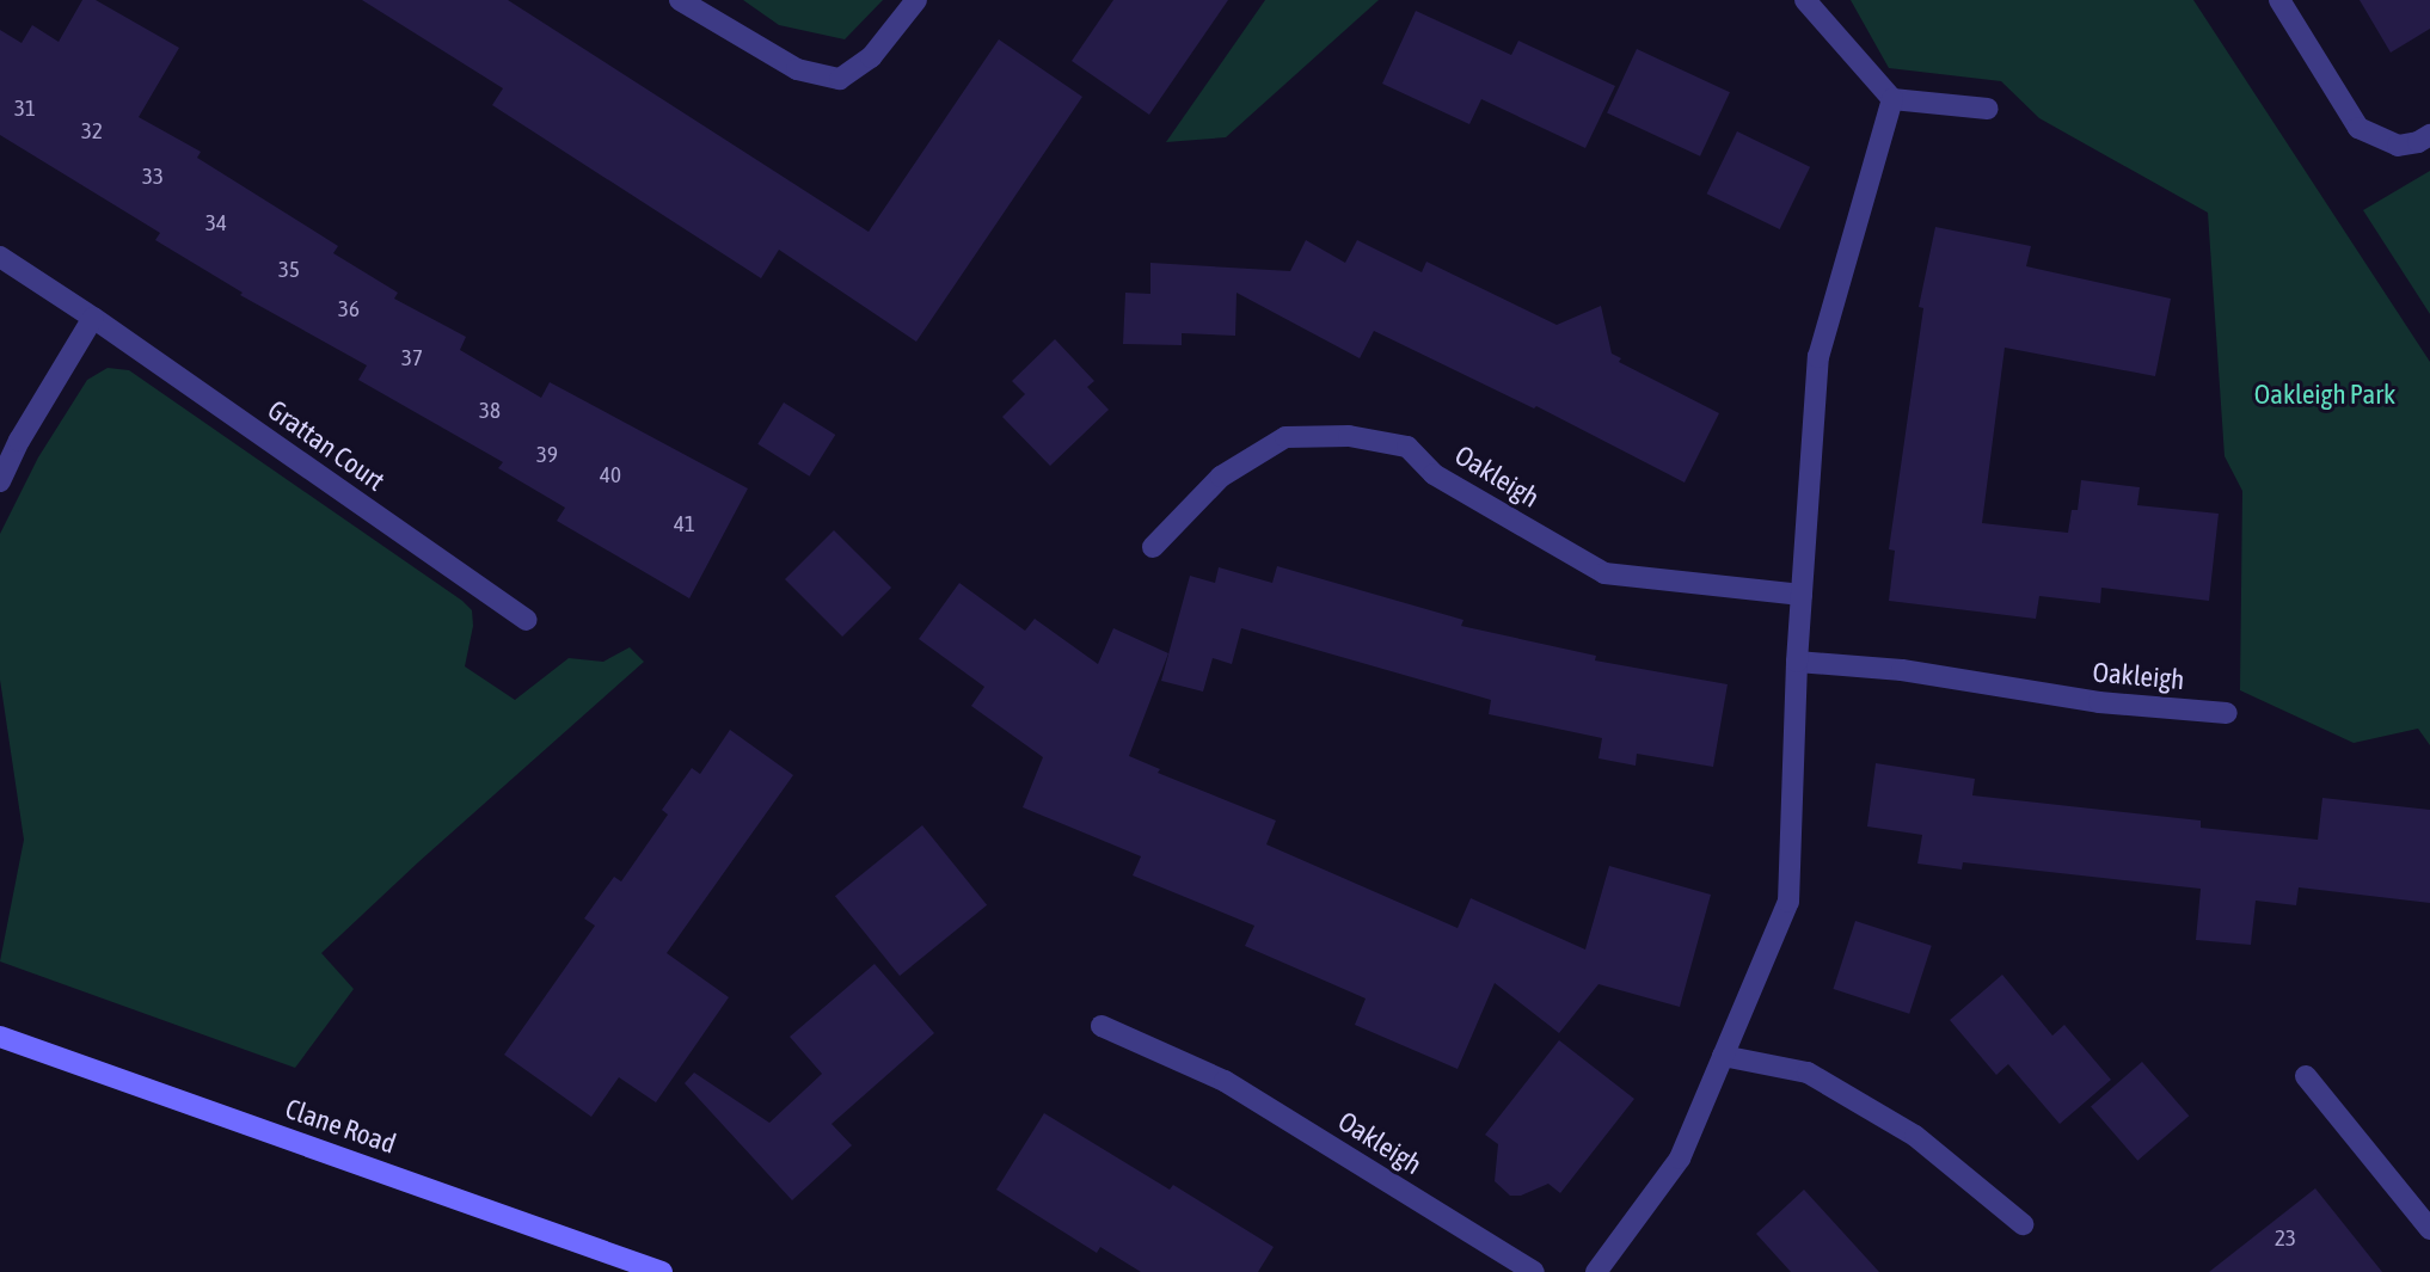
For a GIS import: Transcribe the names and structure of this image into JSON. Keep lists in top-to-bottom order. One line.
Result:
{"streets":{"main road":["Clane Road"],"street":["Grattan Court","Oakleigh"]},"parks":["Oakleigh Park"],"house_numbers":["31","32","33","34","35","36","37","38","39","40","41","23"]}
